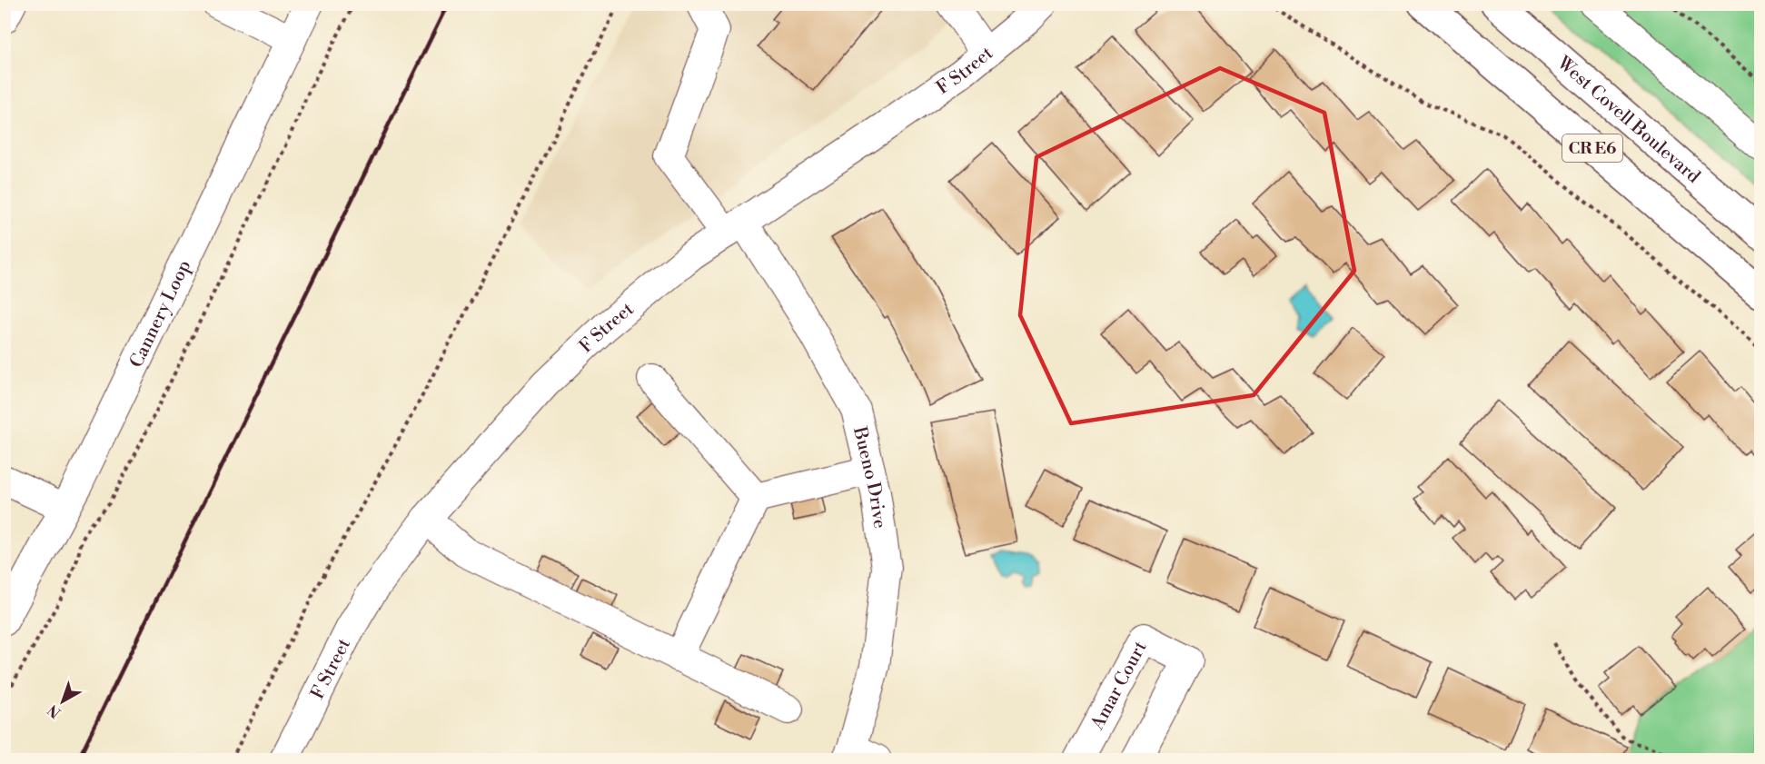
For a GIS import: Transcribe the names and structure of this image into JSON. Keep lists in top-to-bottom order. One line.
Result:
{"streets":{"main road":["West Covell Boulevard","CR E6"],"street":["F Street","Cannery Loop","Bueno Drive","Amar Court"]},"crossings":[["F Street","Bueno Drive"]],"north":"bottom left"}
